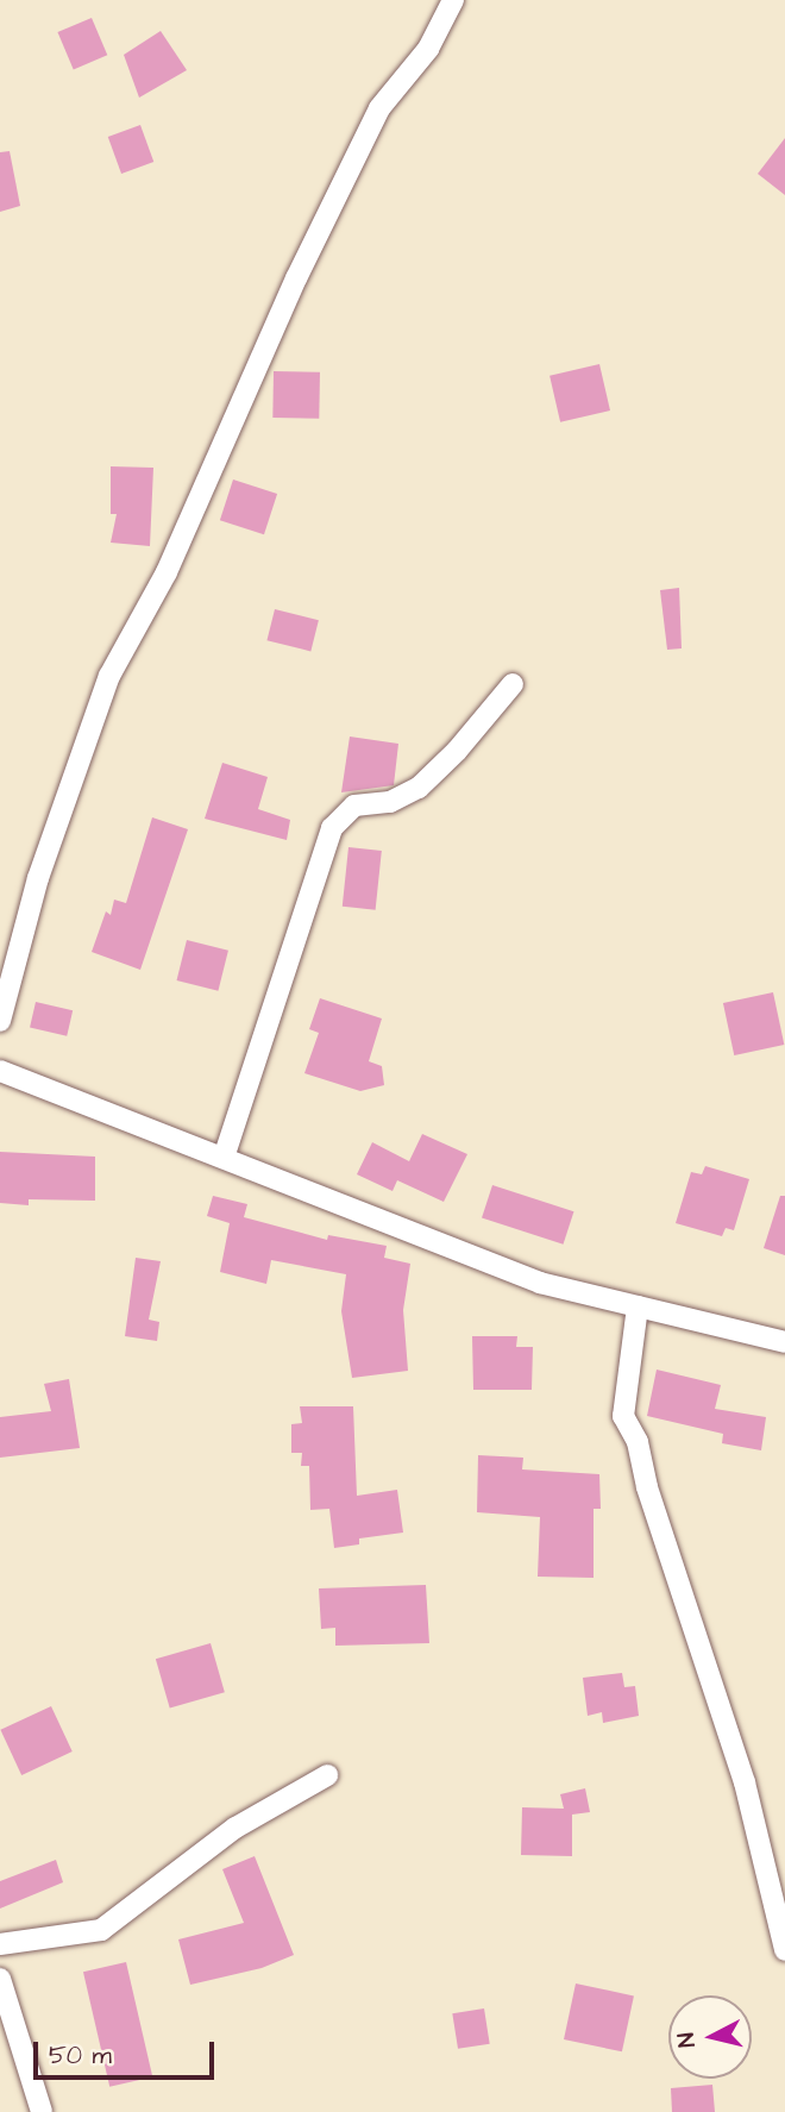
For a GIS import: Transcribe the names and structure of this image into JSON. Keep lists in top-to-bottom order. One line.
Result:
{"scale_bar":"50 m","north":"left"}
